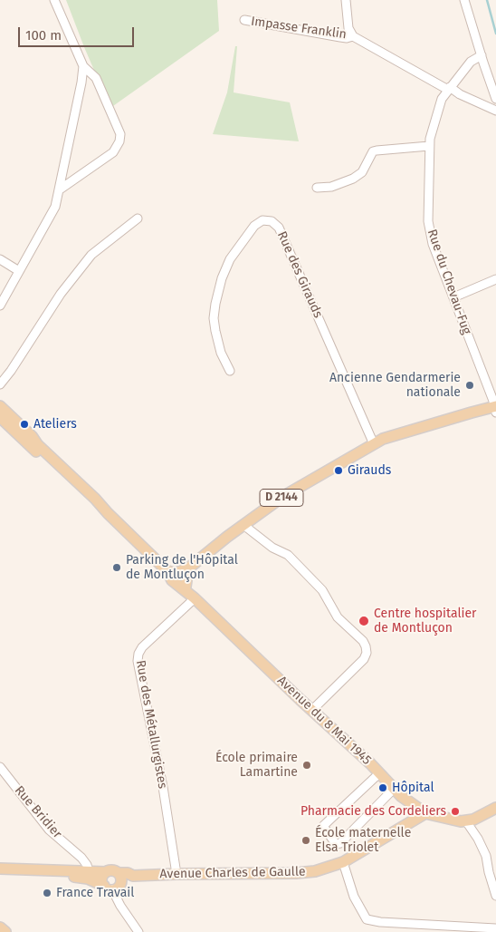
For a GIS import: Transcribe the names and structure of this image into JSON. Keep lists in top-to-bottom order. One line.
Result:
{"streets":{"main road":["D 2144","Avenue du 8 Mai 1945","Avenue Charles de Gaulle"],"street":["Impasse Franklin","Rue des Girauds","Rue du Chevau-Fug","Rue des Métallurgistes","Rue Bridier"]},"crossings":[["Rue des Girauds","D 2144"],["Rue du Chevau-Fug","D 2144"],["D 2144","Avenue du 8 Mai 1945"],["Avenue du 8 Mai 1945","Rue des Métallurgistes"],["Avenue du 8 Mai 1945","Avenue Charles de Gaulle"],["Rue des Métallurgistes","Avenue Charles de Gaulle"]],"places":["Ancienne Gendarmerie nationale","Ateliers","Girauds","Parking de l'Hôpital de Montluçon","Centre hospitalier de Montluçon","École primaire Lamartine","Hôpital","Pharmacie des Cordeliers","École maternelle Elsa Triolet","France Travail"],"scale_bar":"100 m"}
